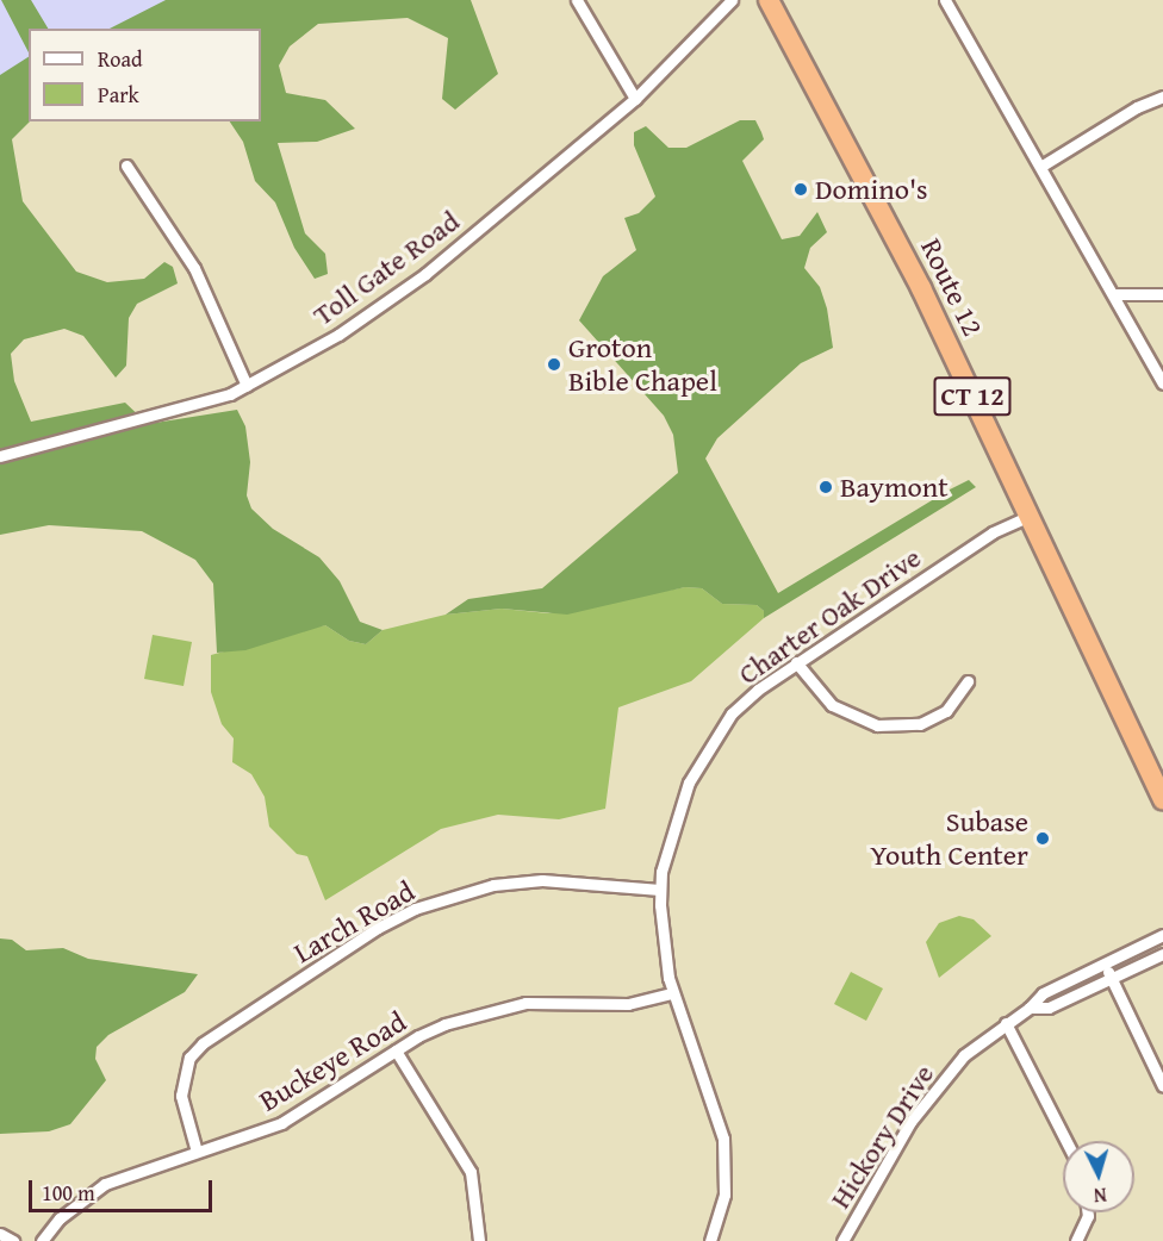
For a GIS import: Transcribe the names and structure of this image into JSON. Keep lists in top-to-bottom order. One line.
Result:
{"streets":{"highway":["Route 12","CT 12"],"street":["Toll Gate Road","Charter Oak Drive","Larch Road","Buckeye Road","Hickory Drive"]},"crossings":[["Route 12","Charter Oak Drive"],["Charter Oak Drive","Larch Road"],["Charter Oak Drive","Buckeye Road"],["Larch Road","Buckeye Road"]],"places":["Domino's","Groton Bible Chapel","Baymont","Subase Youth Center"],"legend":["Road","Park"],"scale_bar":"100 m","north":"bottom"}
